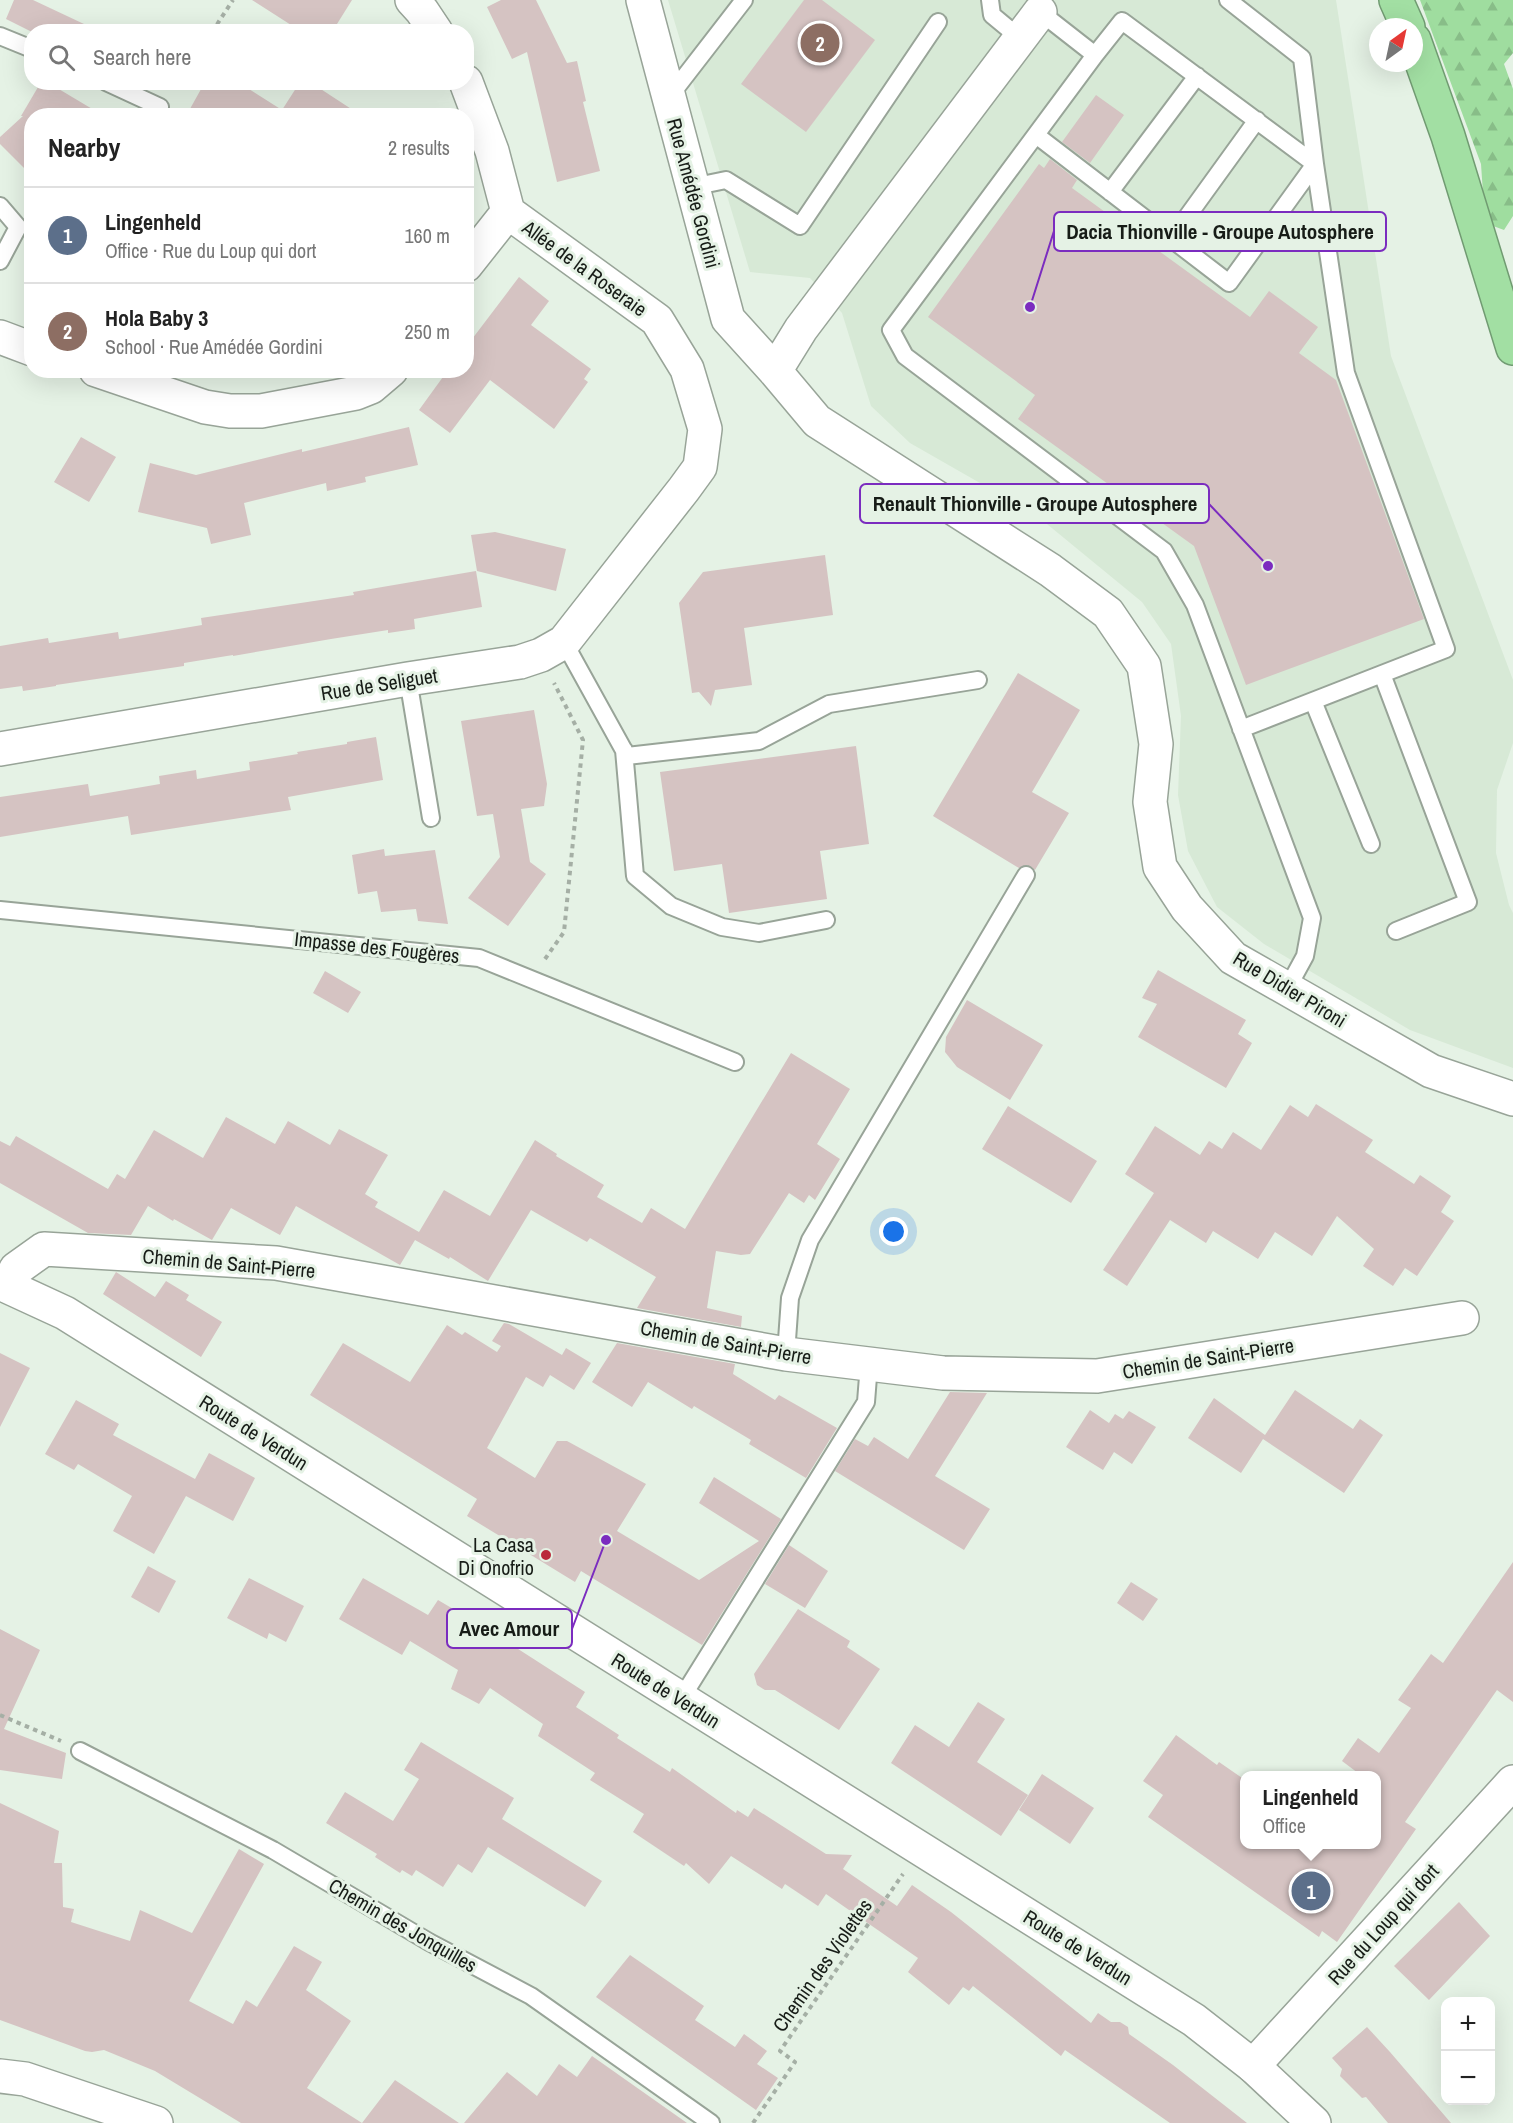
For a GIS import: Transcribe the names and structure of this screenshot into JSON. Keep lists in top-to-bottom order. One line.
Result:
{"streets":{"street":["Rue Amédée Gordini","Allée de la Roseraie","Rue de Seliguet","Rue Didier Pironi","Chemin de Saint-Pierre","Route de Verdun","Rue du Loup qui dort"],"lane":["Impasse des Fougères","Chemin des Jonquilles"],"path":["Chemin des Violettes"]},"crossings":[["Rue Amédée Gordini","Rue Didier Pironi"],["Allée de la Roseraie","Rue de Seliguet"],["Chemin de Saint-Pierre","Route de Verdun"],["Route de Verdun","Rue du Loup qui dort"],["Route de Verdun","Chemin des Violettes"]],"places":["Dacia Thionville - Groupe Autosphere","Renault Thionville - Groupe Autosphere","Avec Amour","La Casa Di Onofrio"],"north":"top right","page":{"pins":["2","1"],"search":"Search here","heading":["Nearby","2 results"],"list":[{"mark":"1","name":"Lingenheld","note":"Office · Rue du Loup qui dort","value":"160 m"},{"mark":"2","name":"Hola Baby 3","note":"School · Rue Amédée Gordini","value":"250 m"}],"popup":["Lingenheld","Office"],"map_buttons":["+","−"]}}
